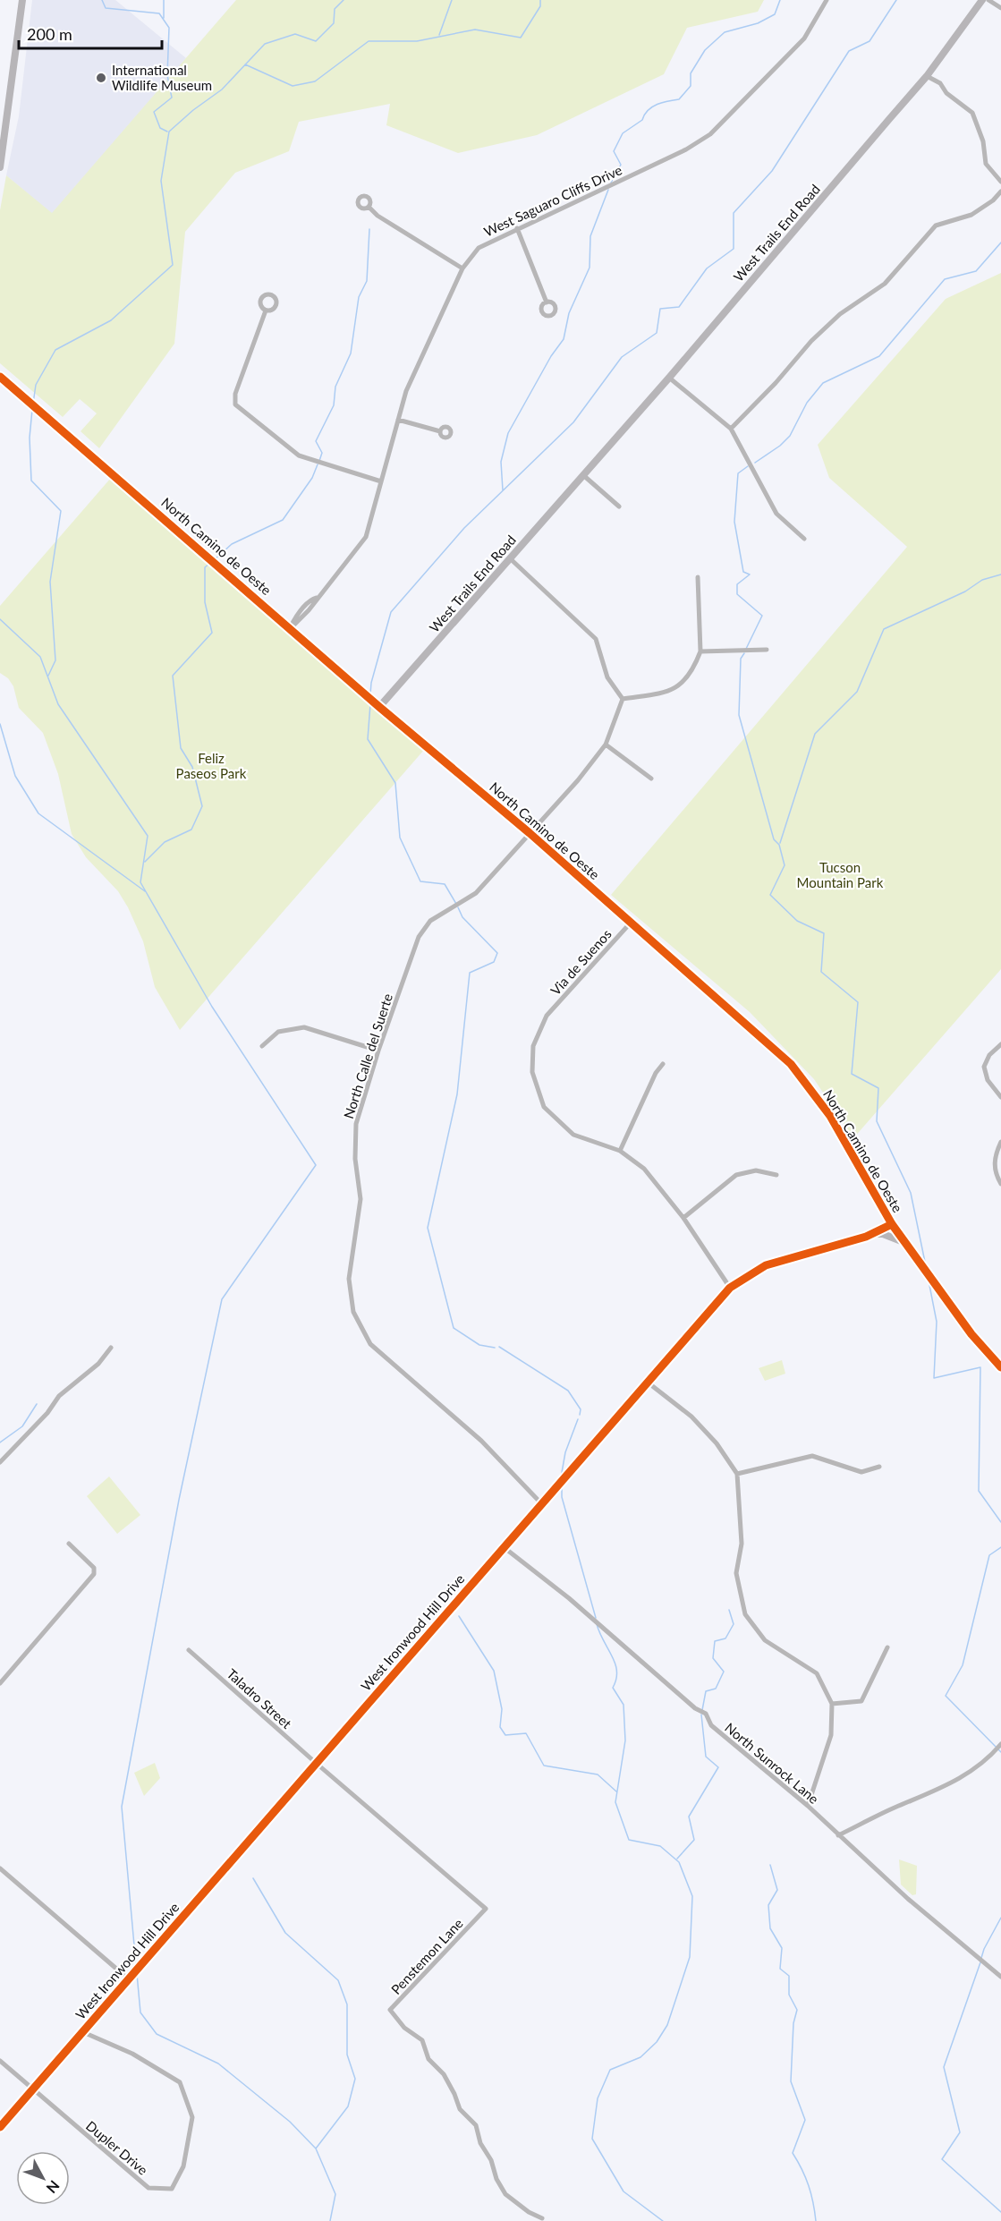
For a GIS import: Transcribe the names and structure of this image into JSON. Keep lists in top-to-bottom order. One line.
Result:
{"streets":{"street":["West Saguaro Cliffs Drive","West Trails End Road","North Camino de Oeste","Via de Suenos","North Calle del Suerte","West Ironwood Hill Drive","Taladro Street","North Sunrock Lane","Penstemon Lane","Dupler Drive"]},"crossings":[["West Saguaro Cliffs Drive","North Camino de Oeste"],["West Trails End Road","North Camino de Oeste"],["North Camino de Oeste","Via de Suenos"],["North Camino de Oeste","North Calle del Suerte"],["North Camino de Oeste","West Ironwood Hill Drive"],["Via de Suenos","West Ironwood Hill Drive"],["North Calle del Suerte","West Ironwood Hill Drive"],["West Ironwood Hill Drive","Taladro Street"],["West Ironwood Hill Drive","North Sunrock Lane"],["West Ironwood Hill Drive","Penstemon Lane"],["West Ironwood Hill Drive","Dupler Drive"],["Taladro Street","Penstemon Lane"]],"parks":["Feliz Paseos Park","Tucson Mountain Park"],"places":["International Wildlife Museum"],"scale_bar":"200 m","north":"bottom right"}
